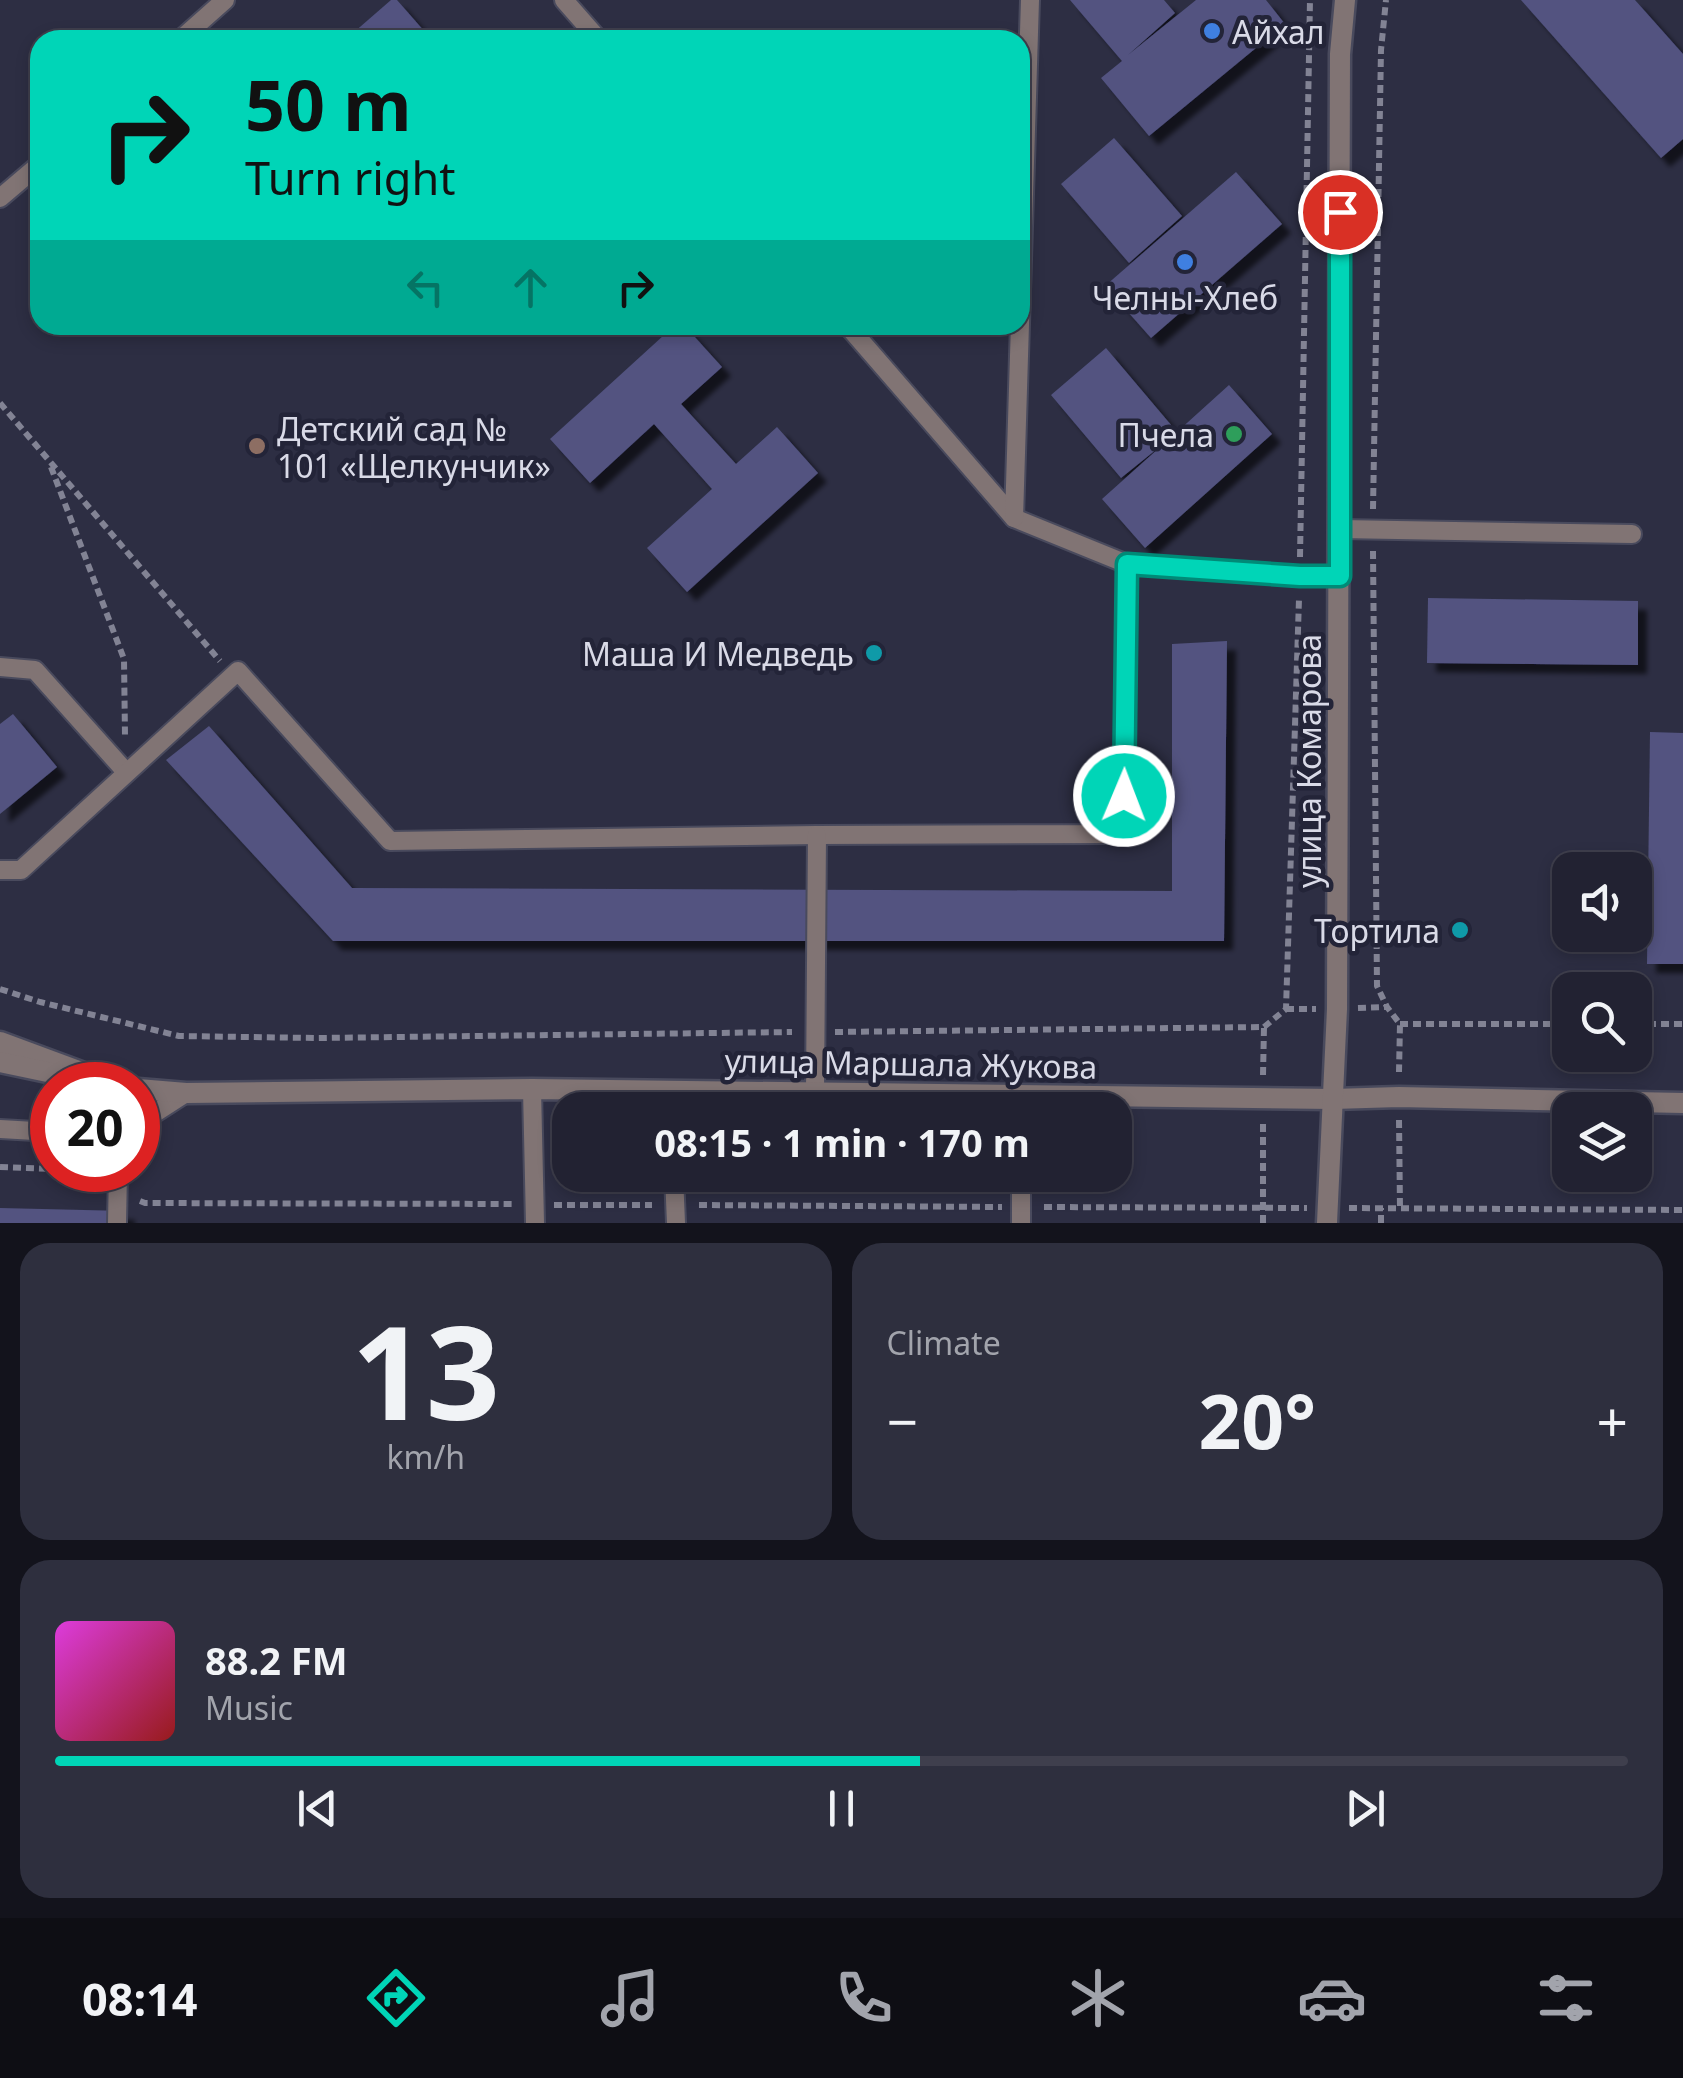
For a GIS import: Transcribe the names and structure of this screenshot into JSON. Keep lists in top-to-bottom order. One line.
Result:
{"streets":{"street":["улица Комарова","улица Маршала Жукова"]},"crossings":[["улица Комарова","улица Маршала Жукова"]],"places":["Айхал","Челны-Хлеб","Пчела","Детский сад № 101 «Щелкунчик»","Маша И Медведь","Тортила"],"page":{"turn":["50 m","Turn right"],"limit":"20","trip":"08:15 · 1 min · 170 m","tile":[["13","km/h"],"Climate"],"heat":["−","20°","+"],"song":["88.2 FM","Music"],"tabs":"08:14"}}
